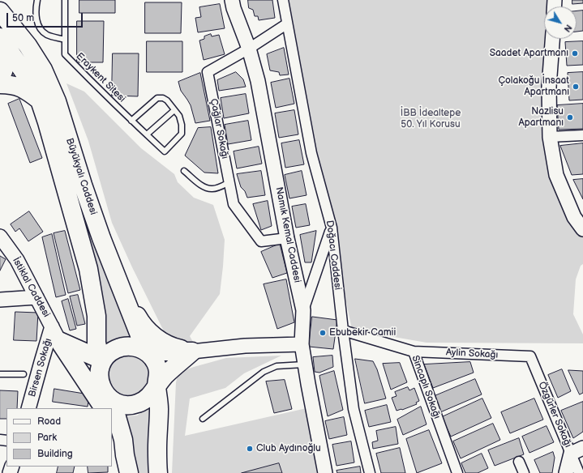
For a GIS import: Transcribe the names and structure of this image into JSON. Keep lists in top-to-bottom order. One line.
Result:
{"streets":{"highway":["Büyükyalı Caddesi","İstiklal Caddesi"],"street":["Çağlar Sokağı","Namık Kemal Caddesi","Doğacı Caddesi","Aylin Sokağı","Birsen Sokağı","Sincaplı Sokağı","Özgürler Sokağı"],"lane":["Eraykent Sitesi"]},"crossings":[["Çağlar Sokağı","Namık Kemal Caddesi"],["Çağlar Sokağı","Doğacı Caddesi"],["Büyükyalı Caddesi","İstiklal Caddesi"],["Doğacı Caddesi","Sincaplı Sokağı"],["İstiklal Caddesi","Birsen Sokağı"],["Aylin Sokağı","Sincaplı Sokağı"],["Aylin Sokağı","Özgürler Sokağı"]],"parks":["İBB İdealtepe 50. Yıl Korusu"],"places":["Saadet Apartmanı","Çolakoğu İnsaat Apartmanı","Nazlisu Apartmanı","Ebubekir Camii","Club Aydınoğlu"],"legend":["Road","Park","Building"],"scale_bar":"50 m","north":"bottom right"}
